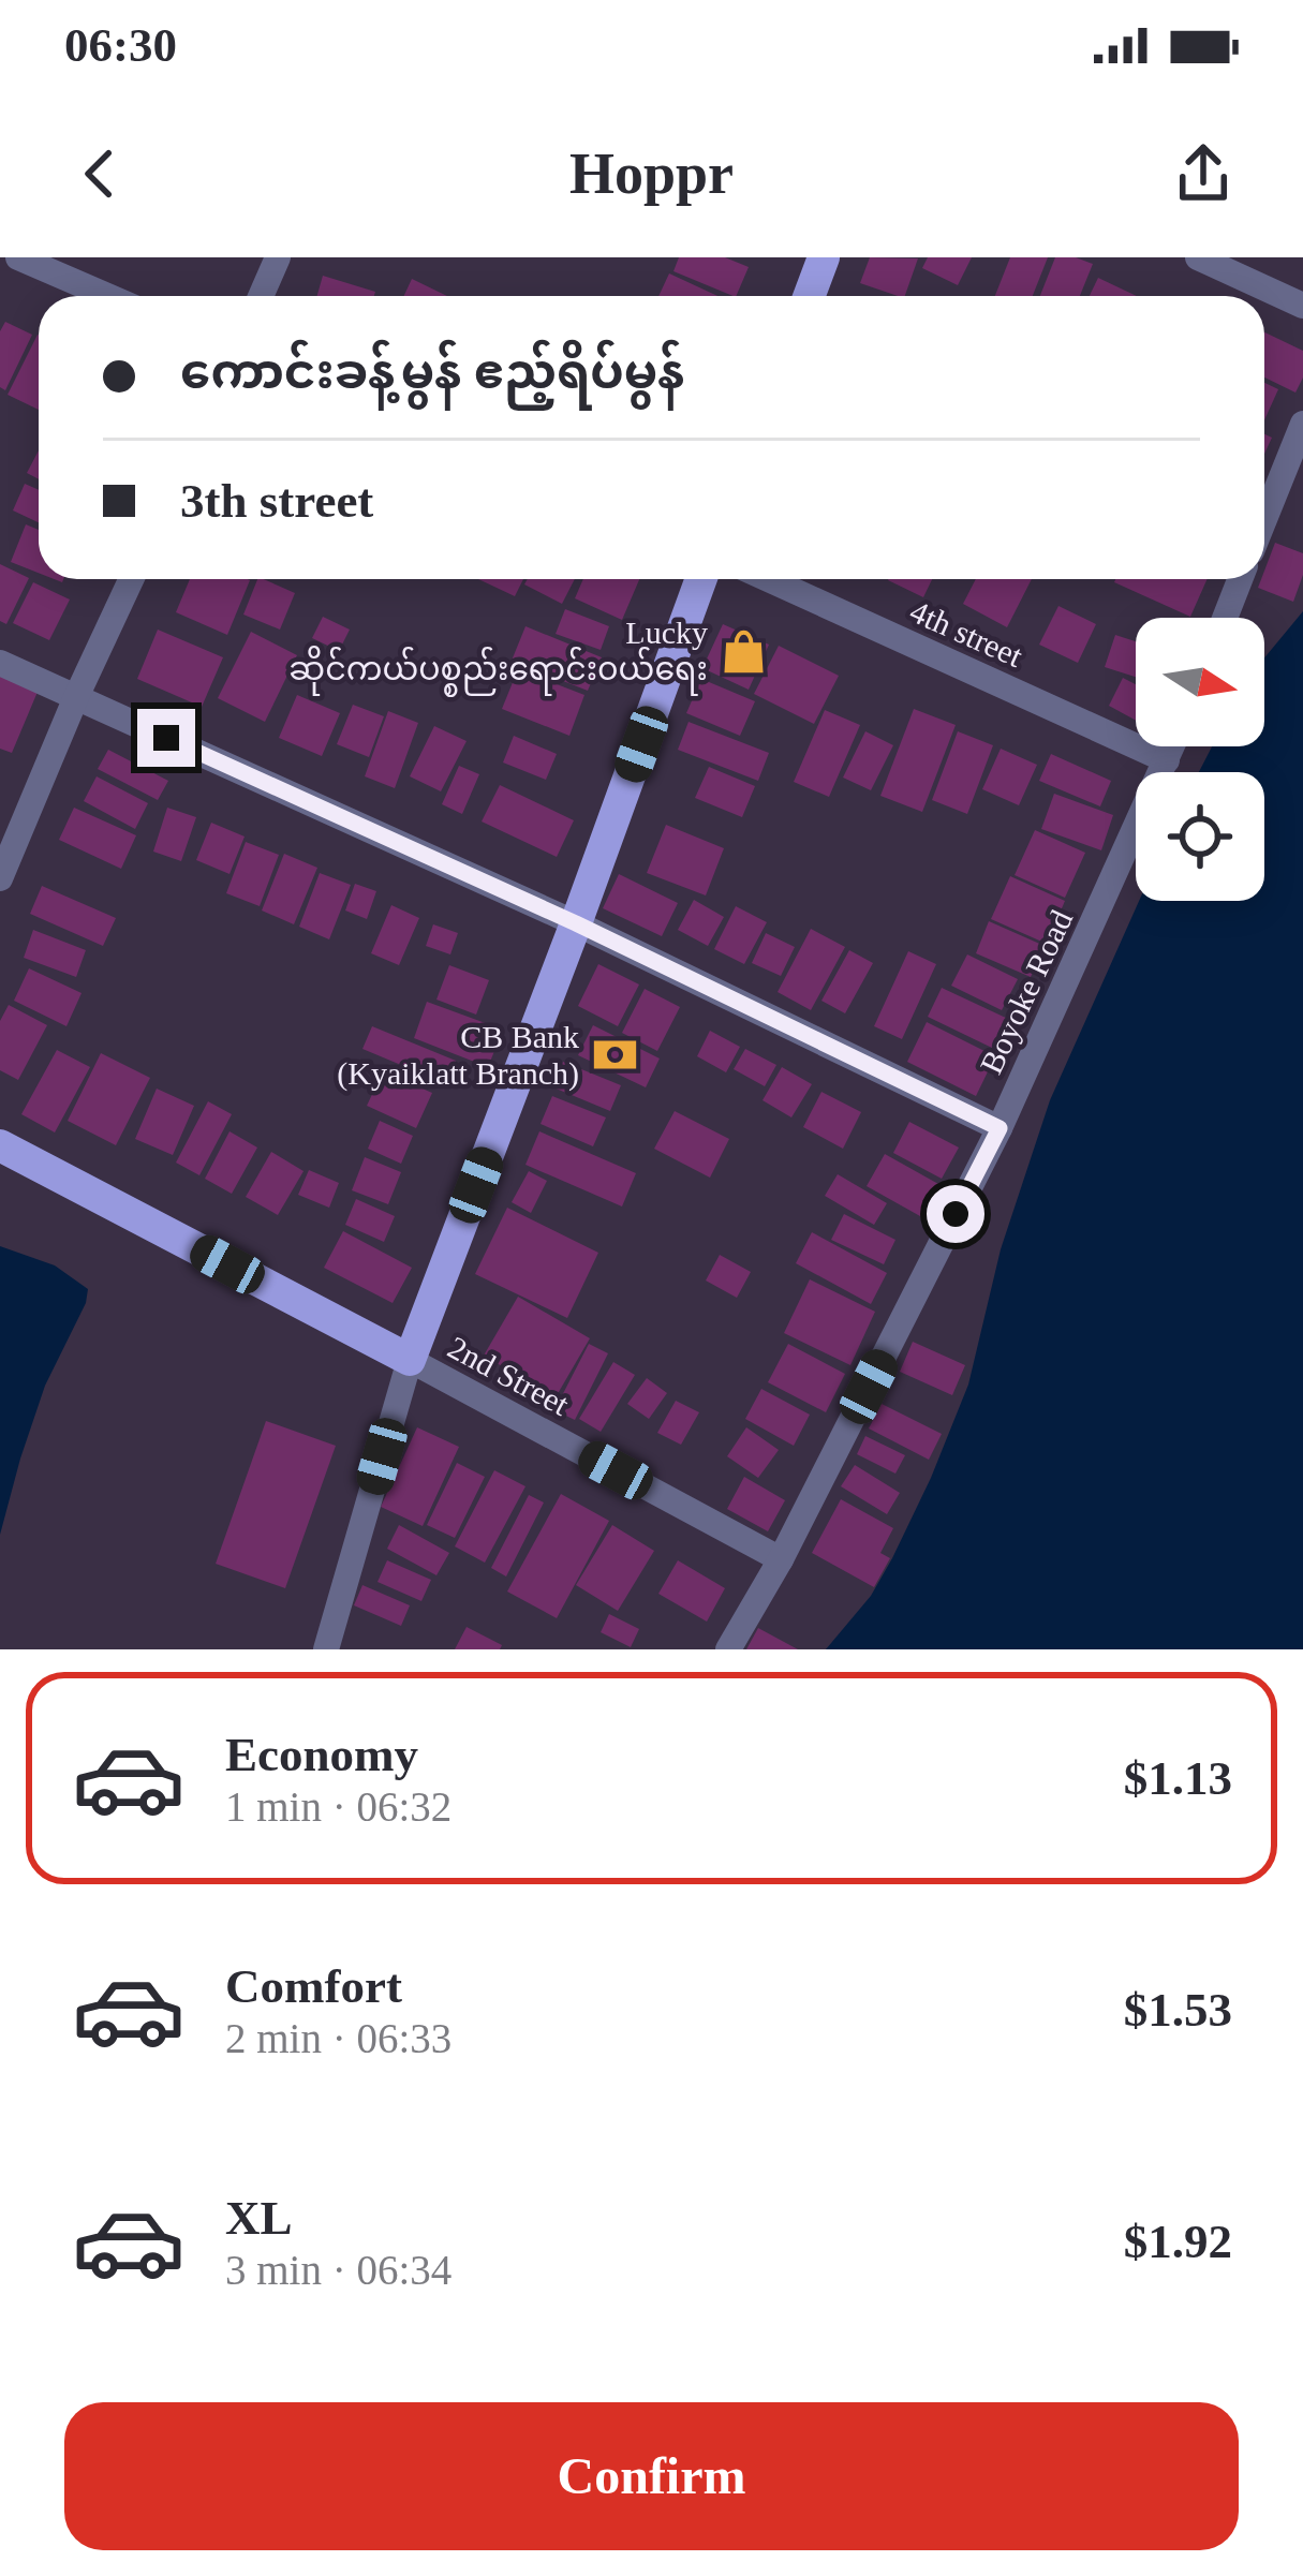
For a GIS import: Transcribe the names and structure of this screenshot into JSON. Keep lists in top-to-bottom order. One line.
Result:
{"streets":{"street":["4th street","Boyoke Road","2nd Street"]},"crossings":[["4th street","Boyoke Road"],["Boyoke Road","2nd Street"]],"places":{"shop":["Lucky ဆိုင်ကယ်ပစ္စည်းရောင်း၀ယ်ရေး"],"bank":["CB Bank (Kyaiklatt Branch)"]},"north":"right","page":{"status":"06:30","header":"Hoppr","banner":["ကောင်းခန့်မွန် ဧည့်ရိပ်မွန်","3th street"],"list":[{"name":"Economy","note":"1 min · 06:32","value":"$1.13"},{"name":"Comfort","note":"2 min · 06:33","value":"$1.53"},{"name":"XL","note":"3 min · 06:34","value":"$1.92"}],"buttons":"Confirm"}}
